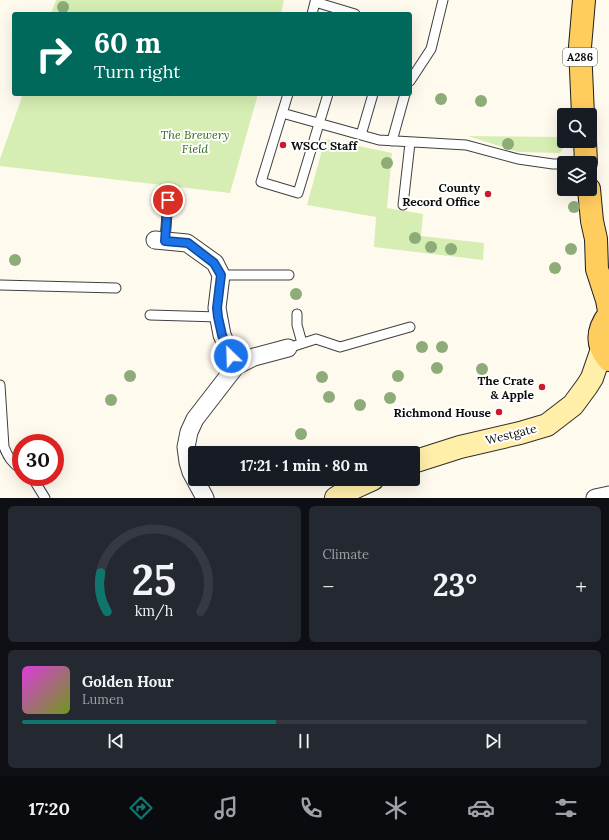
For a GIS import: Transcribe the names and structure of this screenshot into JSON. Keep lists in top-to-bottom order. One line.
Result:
{"streets":{"main road":["A286"],"street":["Westgate"]},"parks":["The Brewery Field"],"places":["WSCC Staff","County Record Office","The Crate & Apple","Richmond House"],"page":{"turn":["60 m","Turn right"],"limit":"30","trip":"17:21 · 1 min · 80 m","tile":"Climate","heat":["−","23°","+"],"song":["Golden Hour","Lumen"],"tabs":"17:20","gauge":["25","km/h"]}}
